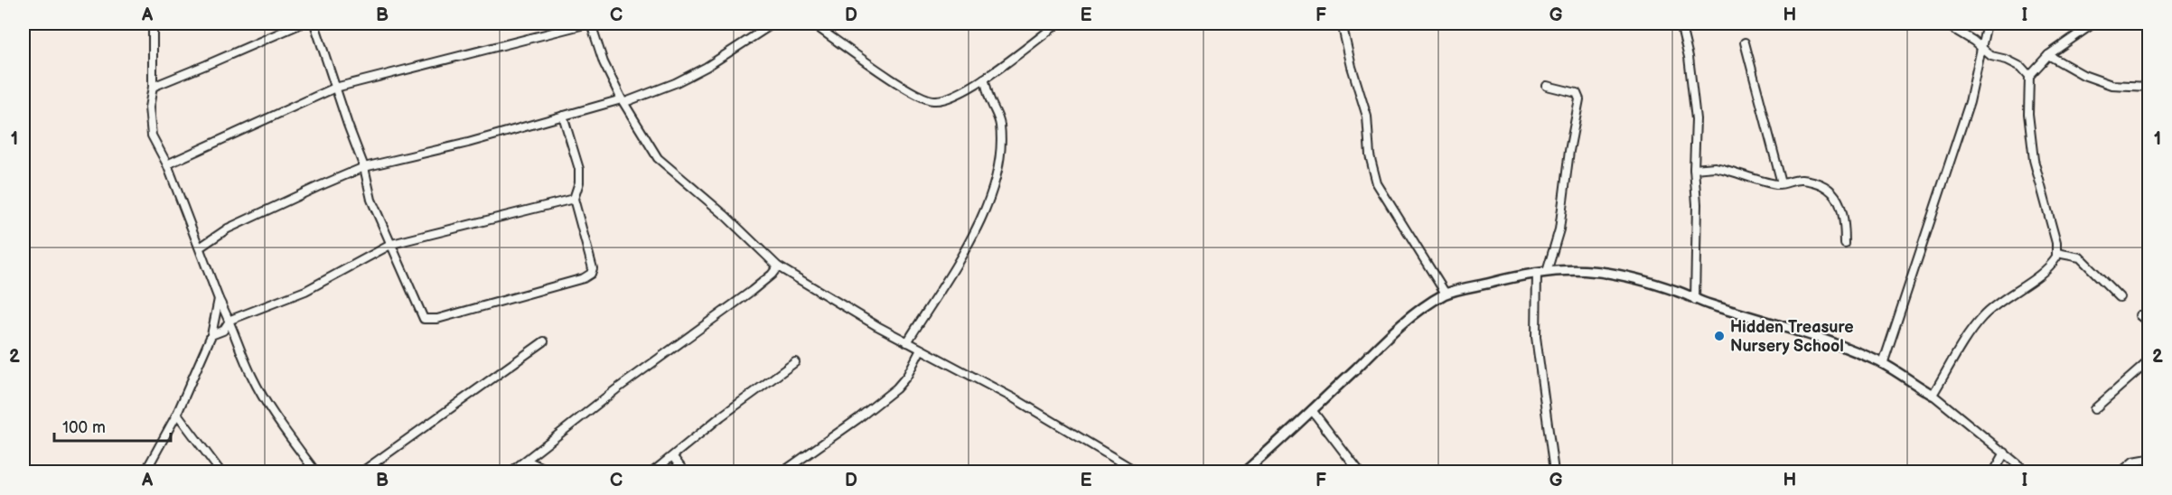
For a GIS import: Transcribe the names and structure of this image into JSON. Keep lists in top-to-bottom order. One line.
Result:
{"places":["Hidden Treasure Nursery School"],"scale_bar":"100 m","grid":{"columns":["A","B","C","D","E","F","G","H","I"],"rows":["1","2"]}}
